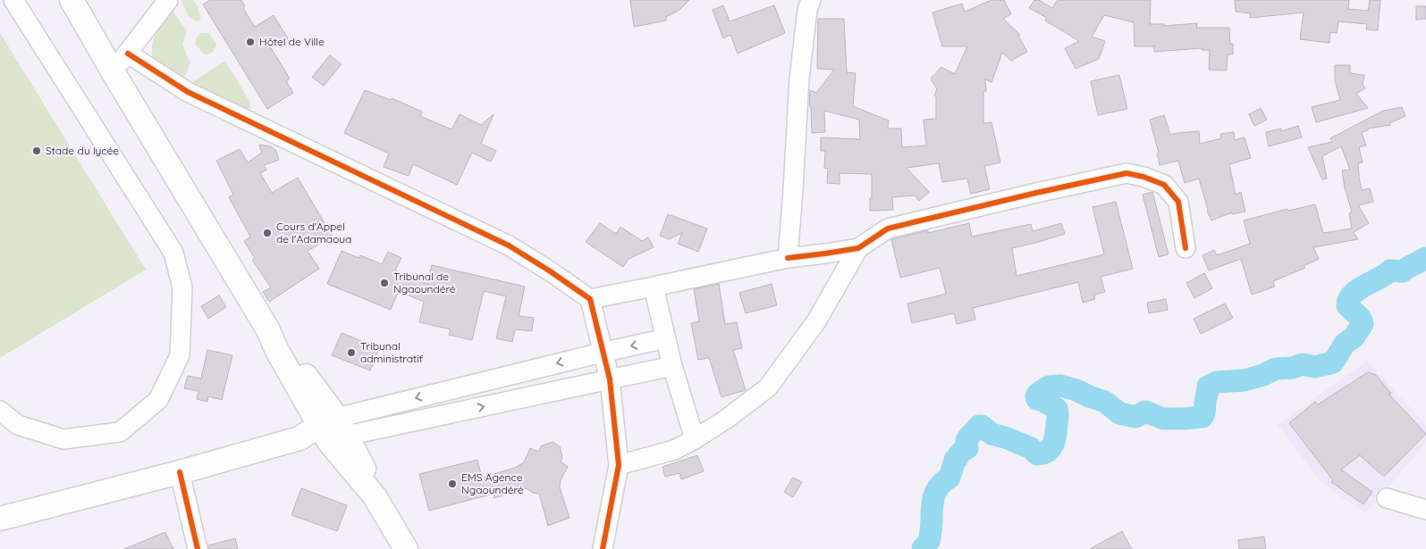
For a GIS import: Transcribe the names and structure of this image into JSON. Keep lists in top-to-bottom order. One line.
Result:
{"places":["Hôtel de Ville","Stade du lycée","Cours d'Appel de l'Adamaoua","Tribunal de Ngaoundéré","Tribunal administratif","EMS Agence Ngaoundéré"]}
